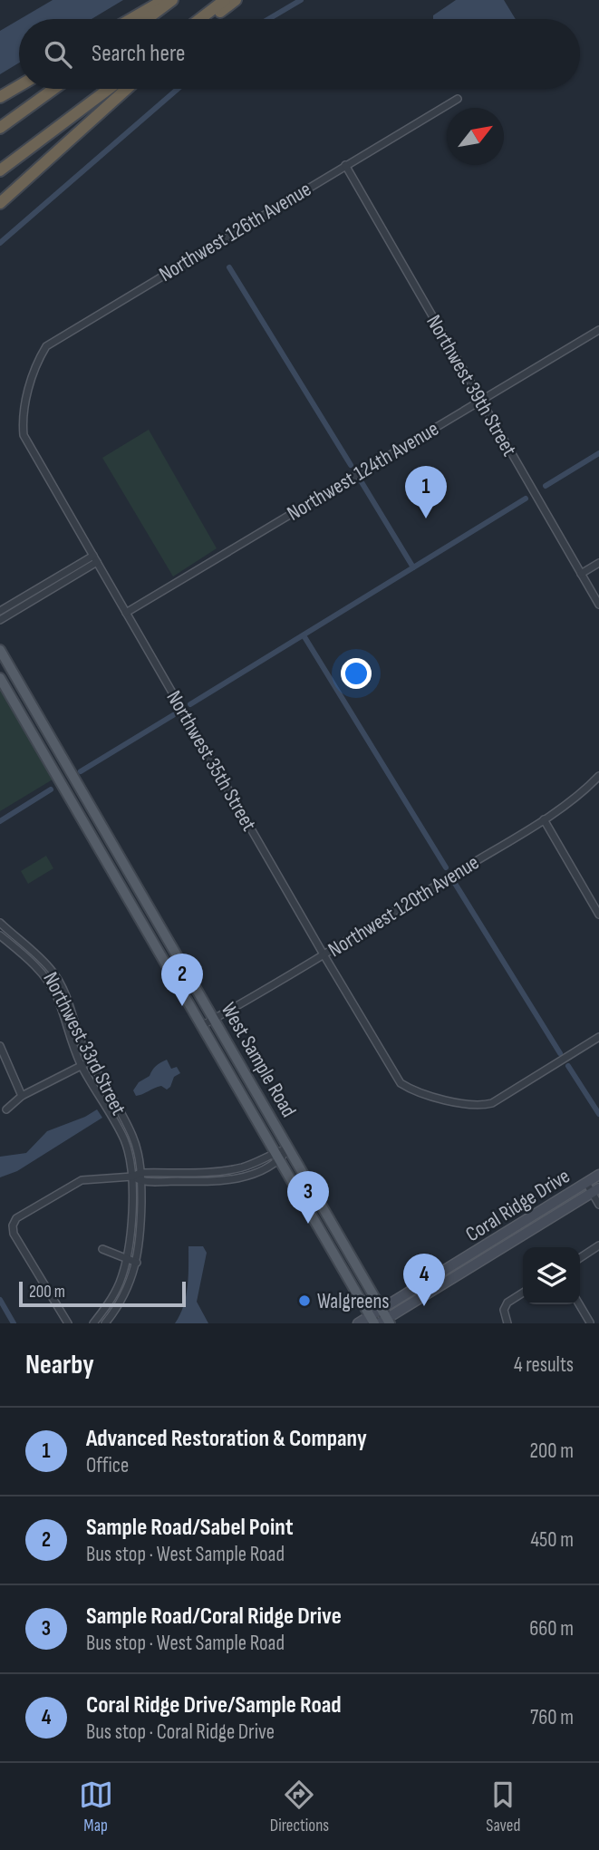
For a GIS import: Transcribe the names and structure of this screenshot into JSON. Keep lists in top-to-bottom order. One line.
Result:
{"streets":{"main road":["West Sample Road","Coral Ridge Drive"],"street":["Northwest 126th Avenue","Northwest 39th Street","Northwest 124th Avenue","Northwest 35th Street","Northwest 120th Avenue","Northwest 33rd Street"]},"crossings":[["Northwest 126th Avenue","Northwest 39th Street"],["Northwest 126th Avenue","Northwest 35th Street"],["Northwest 39th Street","Northwest 124th Avenue"],["Northwest 124th Avenue","Northwest 35th Street"],["Northwest 35th Street","Northwest 120th Avenue"],["Northwest 120th Avenue","West Sample Road"],["West Sample Road","Coral Ridge Drive"]],"places":["Walgreens"],"scale_bar":"200 m","north":"top right","page":{"search":"Search here","pins":["1","2","3","4"],"scale":"200 m","heading":["Nearby","4 results"],"list":[{"mark":"1","name":"Advanced Restoration & Company","note":"Office","value":"200 m"},{"mark":"2","name":"Sample Road/Sabel Point","note":"Bus stop · West Sample Road","value":"450 m"},{"mark":"3","name":"Sample Road/Coral Ridge Drive","note":"Bus stop · West Sample Road","value":"660 m"},{"mark":"4","name":"Coral Ridge Drive/Sample Road","note":"Bus stop · Coral Ridge Drive","value":"760 m"}],"nav":["Map","Directions","Saved"]}}
